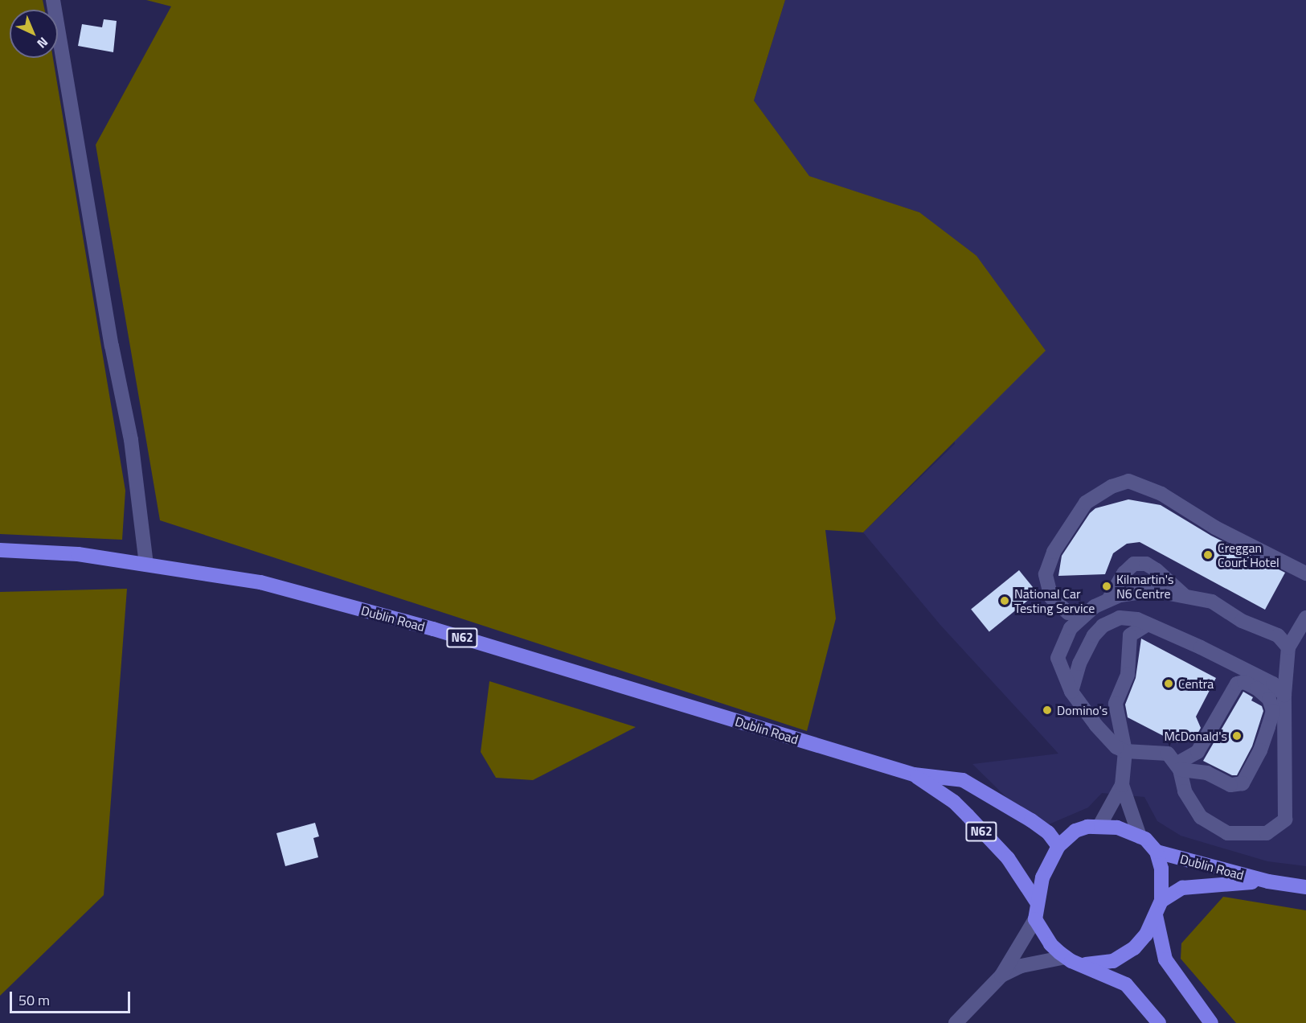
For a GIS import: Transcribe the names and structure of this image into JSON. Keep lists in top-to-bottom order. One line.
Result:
{"streets":{"main road":["Dublin Road","N62"]},"places":["Creggan Court Hotel","Kilmartin's N6 Centre","National Car Testing Service","Centra","Domino's","McDonald's"],"scale_bar":"50 m","north":"bottom right"}
